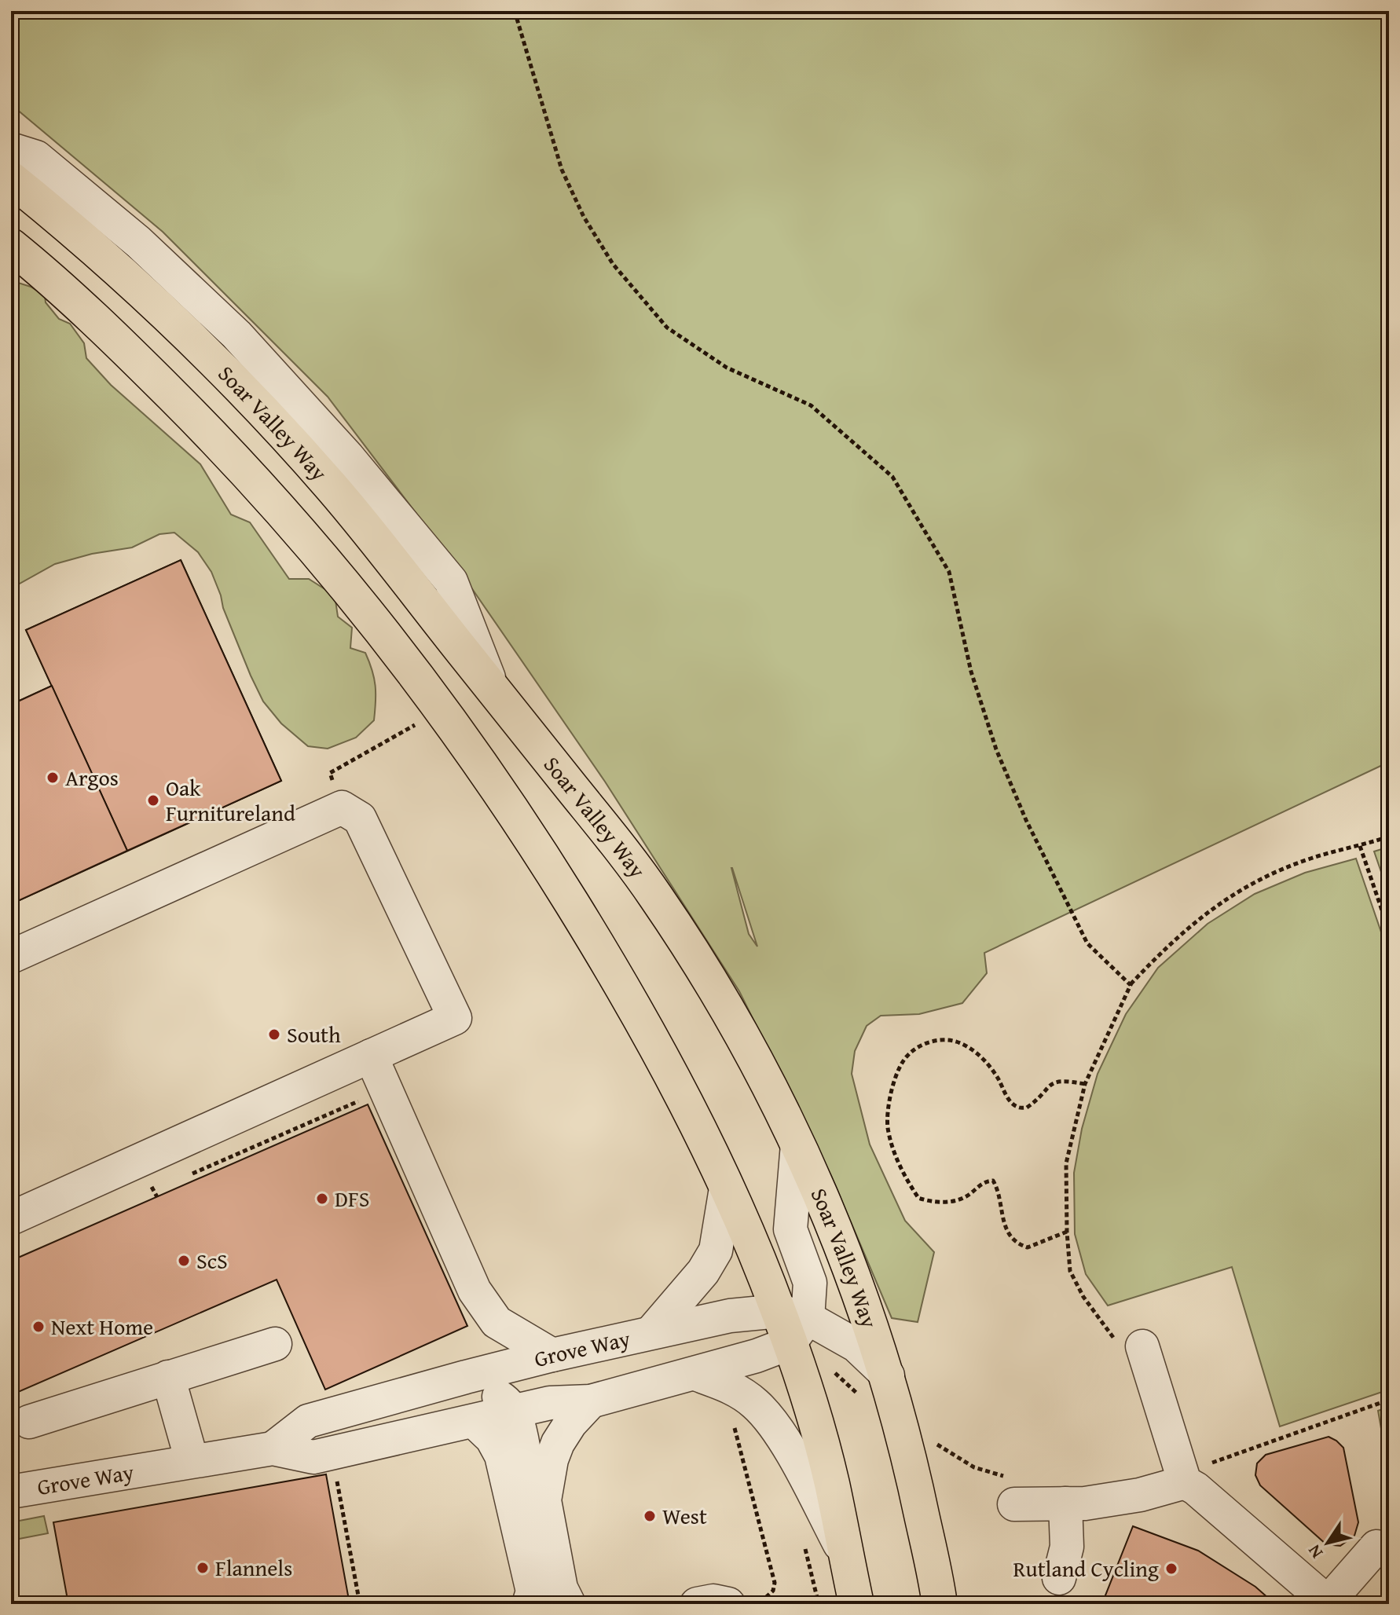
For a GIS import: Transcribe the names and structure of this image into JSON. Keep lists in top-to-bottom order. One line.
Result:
{"streets":{"highway":["Soar Valley Way"],"street":["Grove Way"]},"places":["Argos","Oak Furnitureland","South","DFS","ScS","Next Home","West","Flannels","Rutland Cycling"],"north":"bottom left"}
